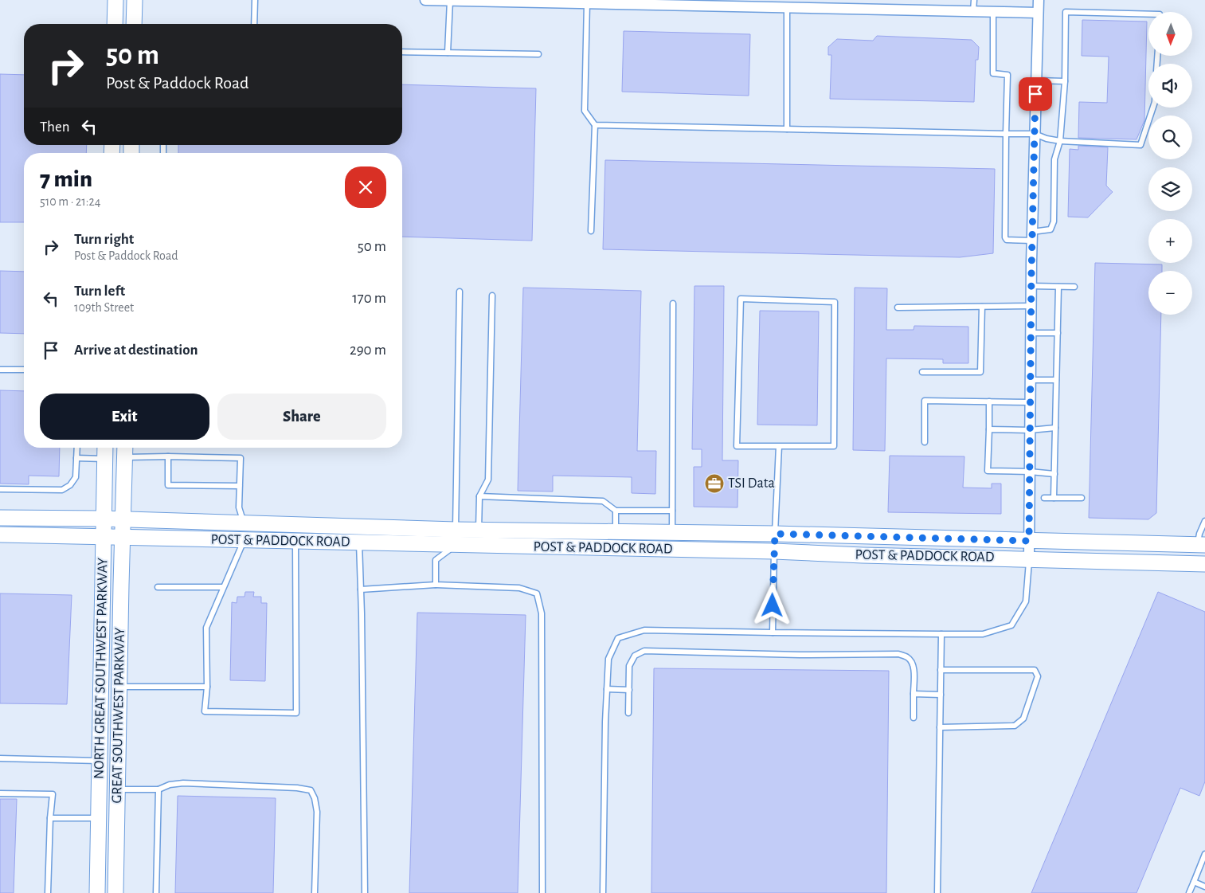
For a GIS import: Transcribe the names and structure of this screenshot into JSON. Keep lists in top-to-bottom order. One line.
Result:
{"streets":{"street":["POST & PADDOCK ROAD","NORTH GREAT SOUTHWEST PARKWAY","GREAT SOUTHWEST PARKWAY"]},"crossings":[["POST & PADDOCK ROAD","NORTH GREAT SOUTHWEST PARKWAY"],["POST & PADDOCK ROAD","GREAT SOUTHWEST PARKWAY"]],"places":{"office":["TSI Data"]},"north":"bottom","page":{"map_buttons":["+","−"],"turn":["50 m","Post & Paddock Road"],"then":"Then","heading":["7 min","510 m · 21:24"],"list":[{"name":"Turn right","note":"Post & Paddock Road","value":"50 m"},{"name":"Turn left","note":"109th Street","value":"170 m"},{"name":"Arrive at destination","value":"290 m"}],"buttons":["Exit","Share"]}}
